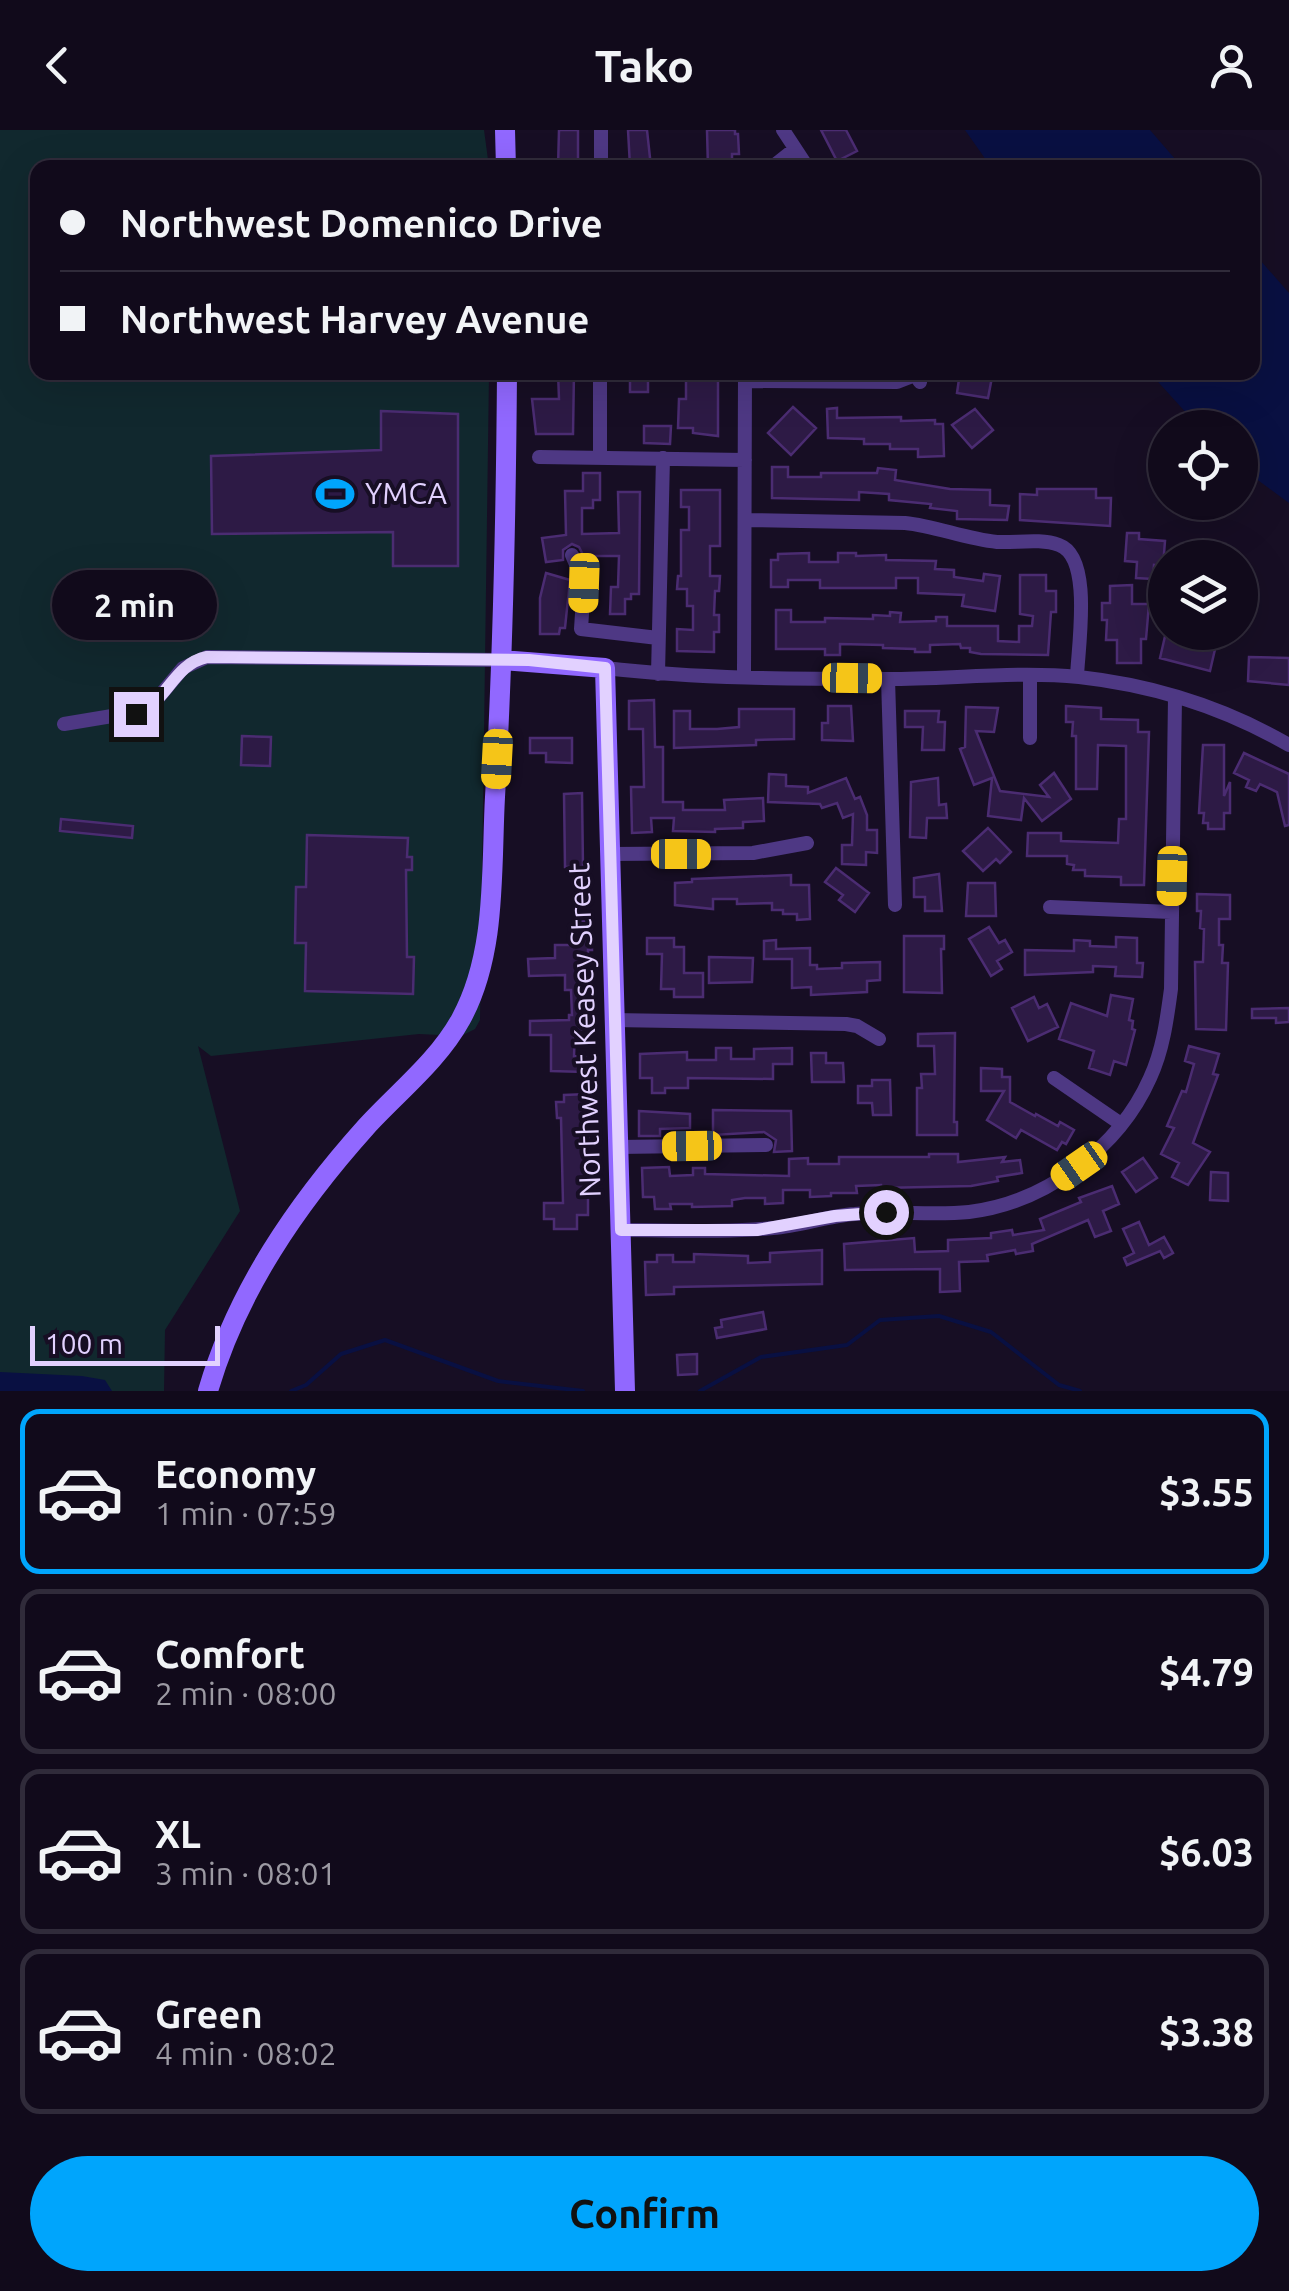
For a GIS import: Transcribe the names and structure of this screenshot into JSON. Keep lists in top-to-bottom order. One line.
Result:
{"streets":{"main road":["Northwest Keasey Street"]},"places":{"sports":["YMCA"]},"scale_bar":"100 m","page":{"header":"Tako","banner":["Northwest Domenico Drive","Northwest Harvey Avenue"],"bubble":"2 min","scale":"100 m","list":[{"name":"Economy","note":"1 min · 07:59","value":"$3.55"},{"name":"Comfort","note":"2 min · 08:00","value":"$4.79"},{"name":"XL","note":"3 min · 08:01","value":"$6.03"},{"name":"Green","note":"4 min · 08:02","value":"$3.38"}],"buttons":"Confirm"}}
